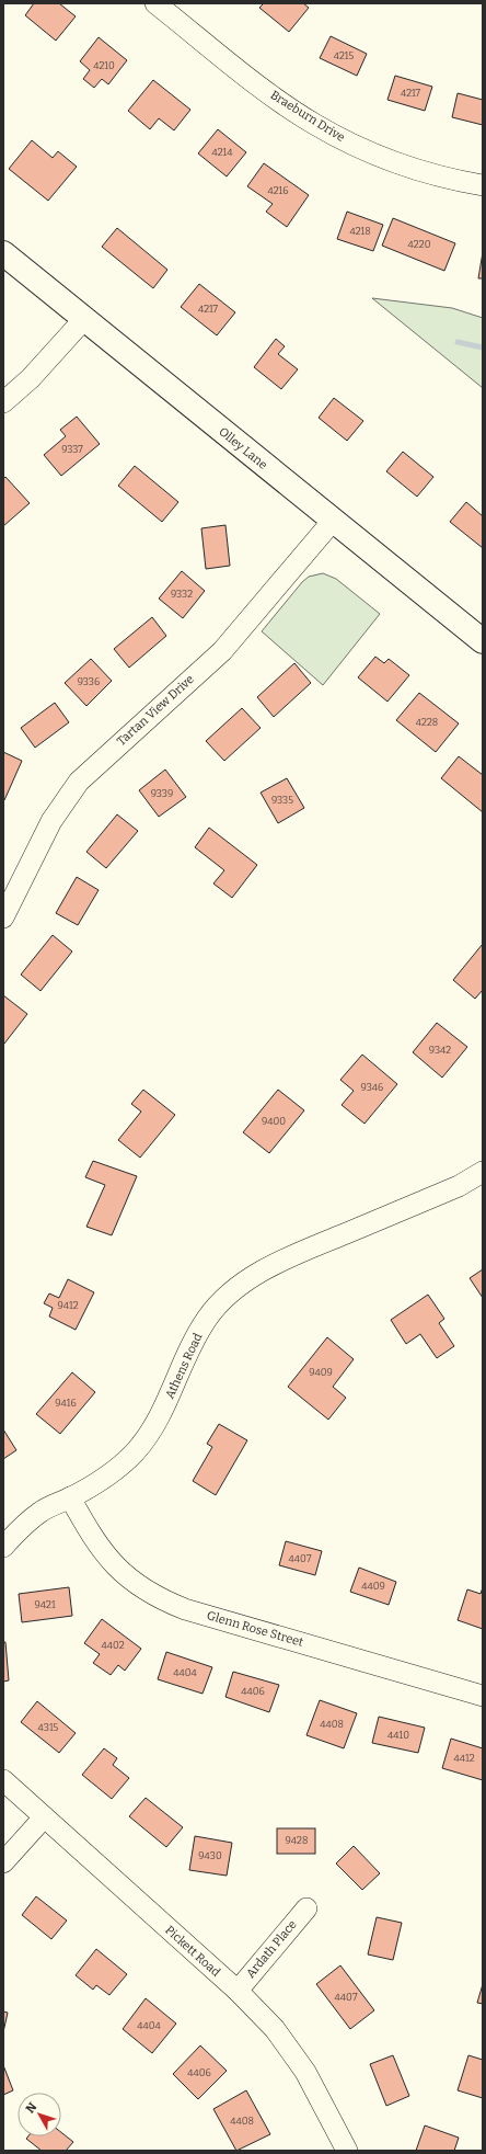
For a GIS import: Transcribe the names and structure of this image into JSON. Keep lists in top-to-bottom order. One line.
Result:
{"streets":{"main road":["Olley Lane"],"street":["Braeburn Drive","Tartan View Drive","Athens Road","Glenn Rose Street","Ardath Place","Pickett Road"]},"crossings":[["Olley Lane","Tartan View Drive"],["Athens Road","Glenn Rose Street"],["Ardath Place","Pickett Road"]],"house_numbers":["4215","4210","4217","4214","4216","4218","4220","4217","9337","9332","9336","4228","9339","9335","9342","9346","9400","9412","9409","9416","4407","4409","9421","4402","4404","4406","4408","4315","4410","4412","9428","9430","4407","4404","4406","4408"],"north":"top left"}
